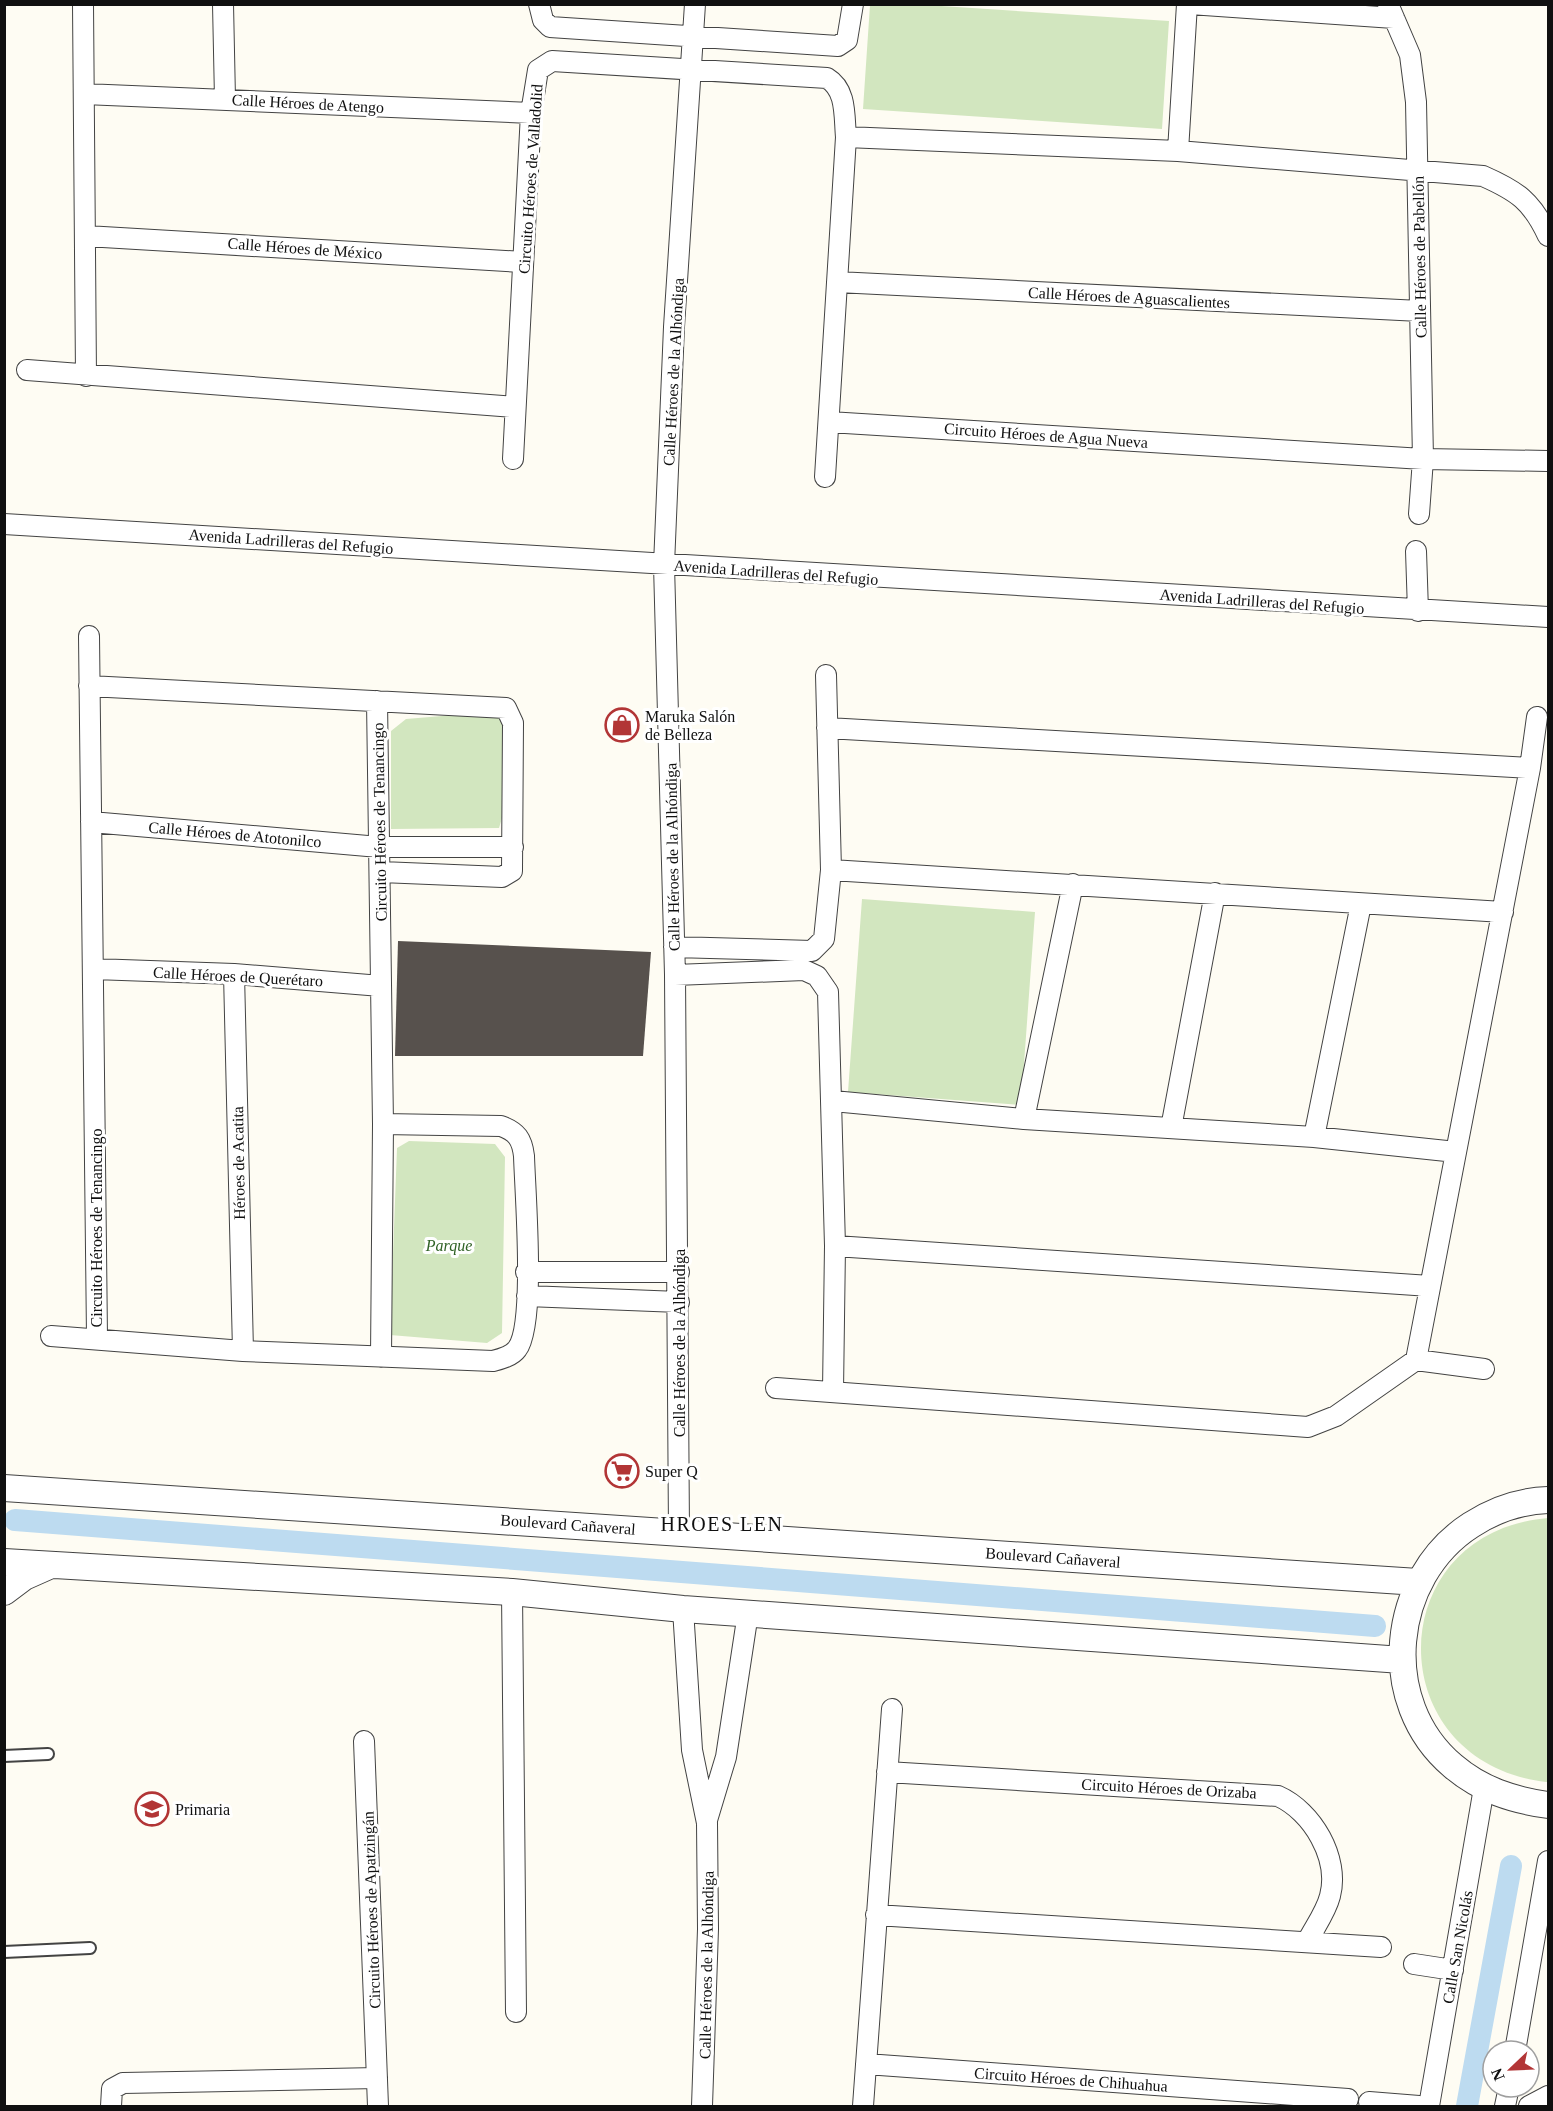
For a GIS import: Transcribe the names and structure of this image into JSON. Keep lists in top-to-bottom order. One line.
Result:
{"streets":{"street":["Calle Héroes de Atengo","Circuito Héroes de Valladolid","Calle Héroes de México","Calle Héroes de Pabellón","Calle Héroes de Aguascalientes","Calle Héroes de la Alhóndiga","Circuito Héroes de Agua Nueva","Avenida Ladrilleras del Refugio","Circuito Héroes de Tenancingo","Calle Héroes de Atotonilco","Calle Héroes de Querétaro","Héroes de Acatita","Boulevard Cañaveral","Circuito Héroes de Orizaba","Circuito Héroes de Apatzingán","Calle San Nicolás","Circuito Héroes de Chihuahua"]},"crossings":[["Calle Héroes de Atengo","Circuito Héroes de Valladolid"],["Circuito Héroes de Valladolid","Calle Héroes de México"],["Circuito Héroes de Valladolid","Calle Héroes de la Alhóndiga"],["Calle Héroes de Pabellón","Calle Héroes de Aguascalientes"],["Calle Héroes de Pabellón","Circuito Héroes de Agua Nueva"],["Calle Héroes de la Alhóndiga","Avenida Ladrilleras del Refugio"],["Calle Héroes de la Alhóndiga","Boulevard Cañaveral"],["Circuito Héroes de Tenancingo","Calle Héroes de Atotonilco"],["Circuito Héroes de Tenancingo","Calle Héroes de Querétaro"],["Circuito Héroes de Tenancingo","Héroes de Acatita"],["Calle Héroes de Querétaro","Héroes de Acatita"]],"districts":["HROES LEN"],"parks":["Parque"],"places":{"shop":["Maruka Salón de Belleza"],"supermarket":["Super Q"],"school or university":["Primaria"]},"north":"bottom left"}
